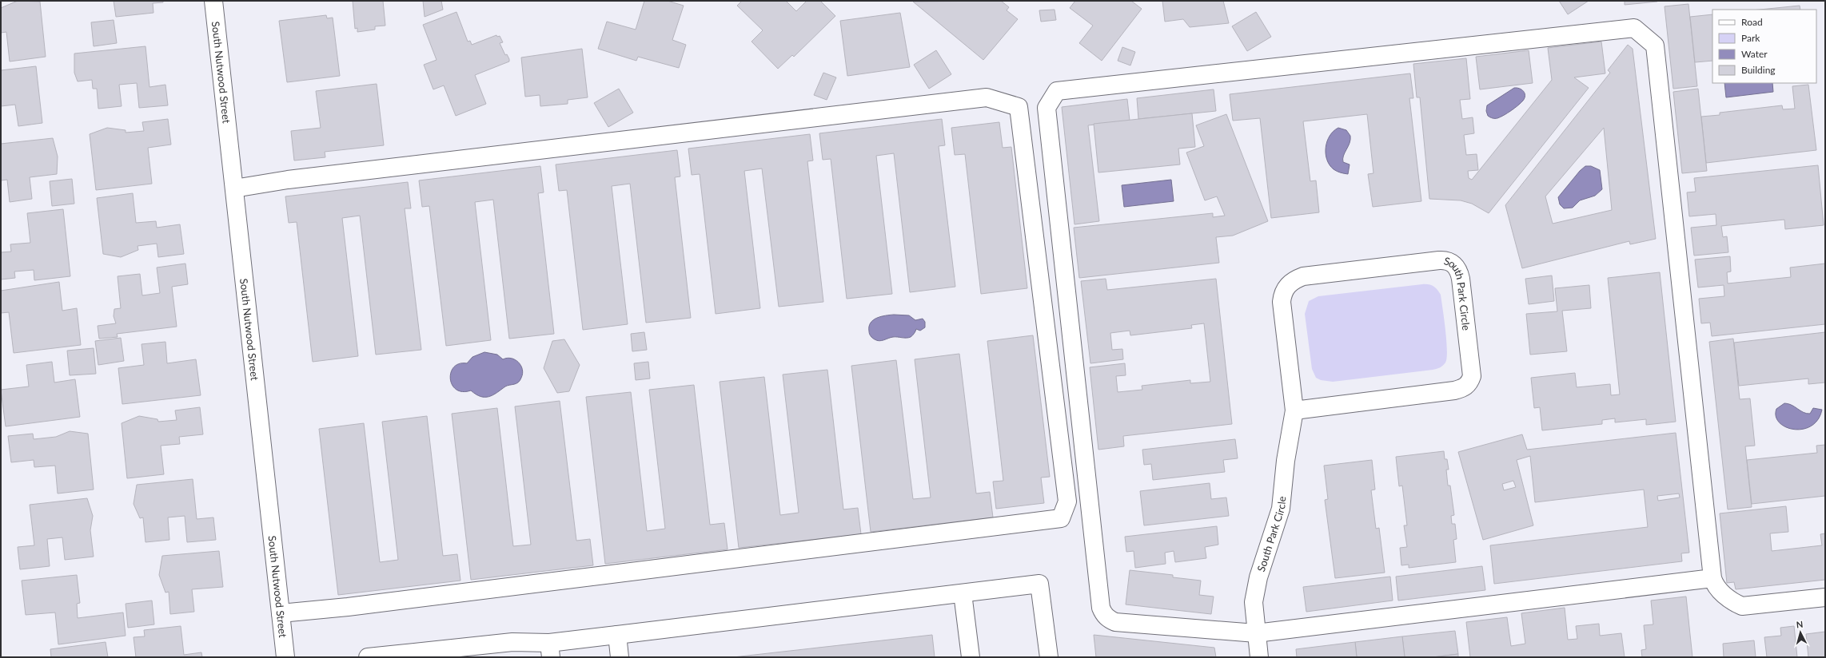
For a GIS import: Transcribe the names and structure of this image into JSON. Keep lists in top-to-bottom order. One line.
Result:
{"streets":{"street":["South Nutwood Street","South Park Circle"]},"legend":["Road","Park","Water","Building"],"north":"top"}
